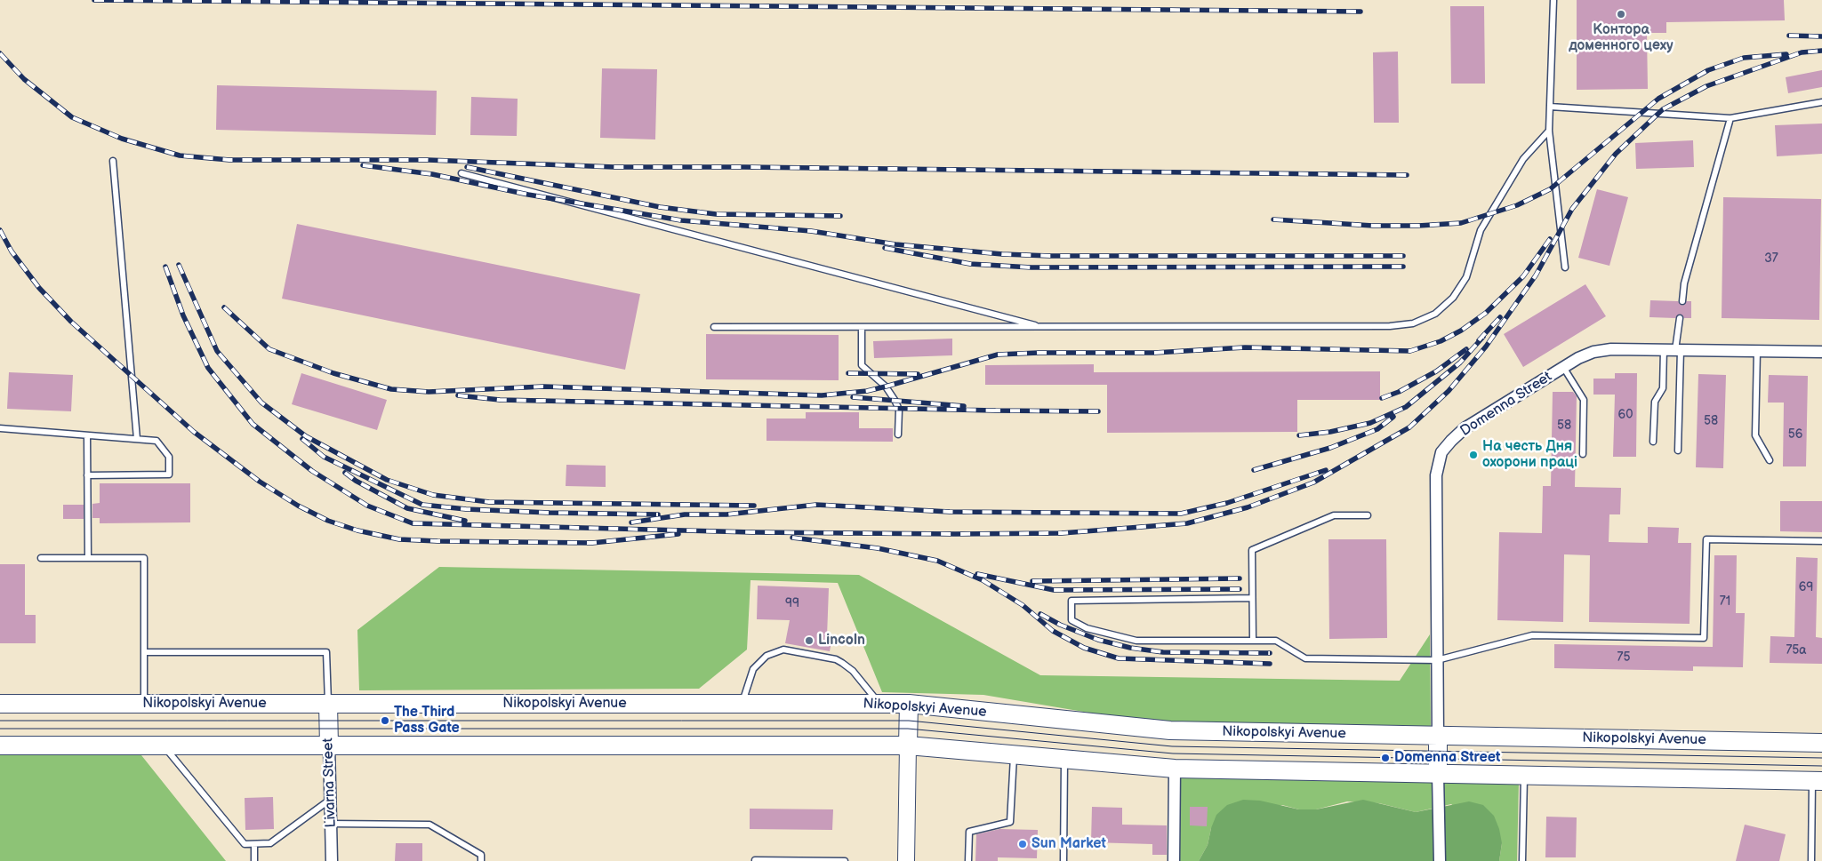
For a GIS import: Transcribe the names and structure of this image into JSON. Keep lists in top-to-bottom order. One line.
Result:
{"streets":{"main road":["Domenna Street","Nikopolskyi Avenue","Livarna Street"]},"crossings":[["Domenna Street","Nikopolskyi Avenue"],["Nikopolskyi Avenue","Livarna Street"]],"places":["Контора доменного цеху","На честь Дня охорони праці","Lincoln","The Third Pass Gate","Domenna Street","Sun Market"],"house_numbers":["37","60","58","58","56","69","71","99","75а","75"]}
